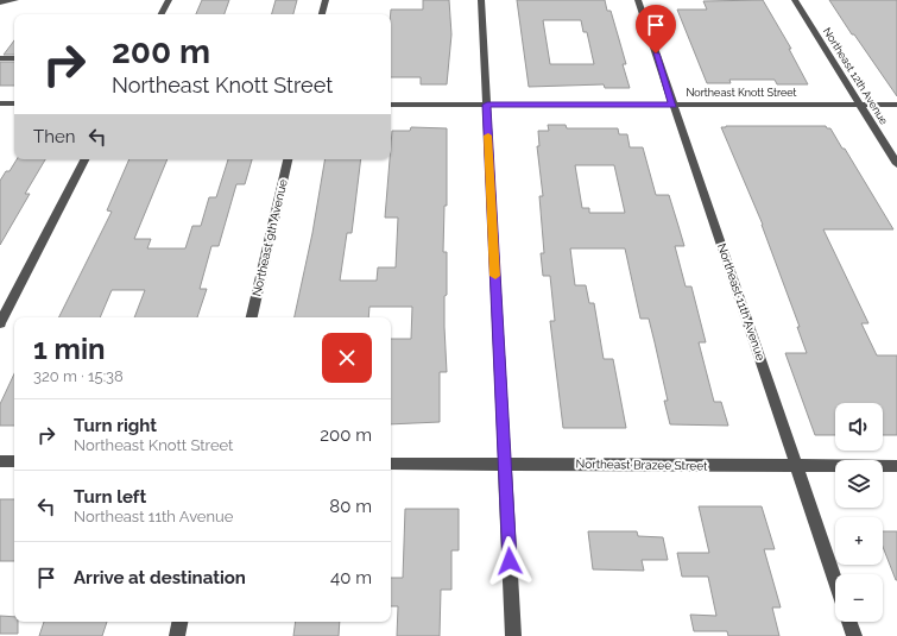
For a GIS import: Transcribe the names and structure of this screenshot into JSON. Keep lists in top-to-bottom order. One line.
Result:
{"streets":{"street":["Northeast 12th Avenue","Northeast Knott Street","Northeast 9th Avenue","Northeast 11th Avenue","Northeast Brazee Street"]},"crossings":[["Northeast 12th Avenue","Northeast Knott Street"],["Northeast Knott Street","Northeast 11th Avenue"],["Northeast 11th Avenue","Northeast Brazee Street"]],"page":{"turn":["200 m","Northeast Knott Street"],"then":"Then","heading":["1 min","320 m · 15:38"],"list":[{"name":"Turn right","note":"Northeast Knott Street","value":"200 m"},{"name":"Turn left","note":"Northeast 11th Avenue","value":"80 m"},{"name":"Arrive at destination","value":"40 m"}],"map_buttons":["+","−"]}}
